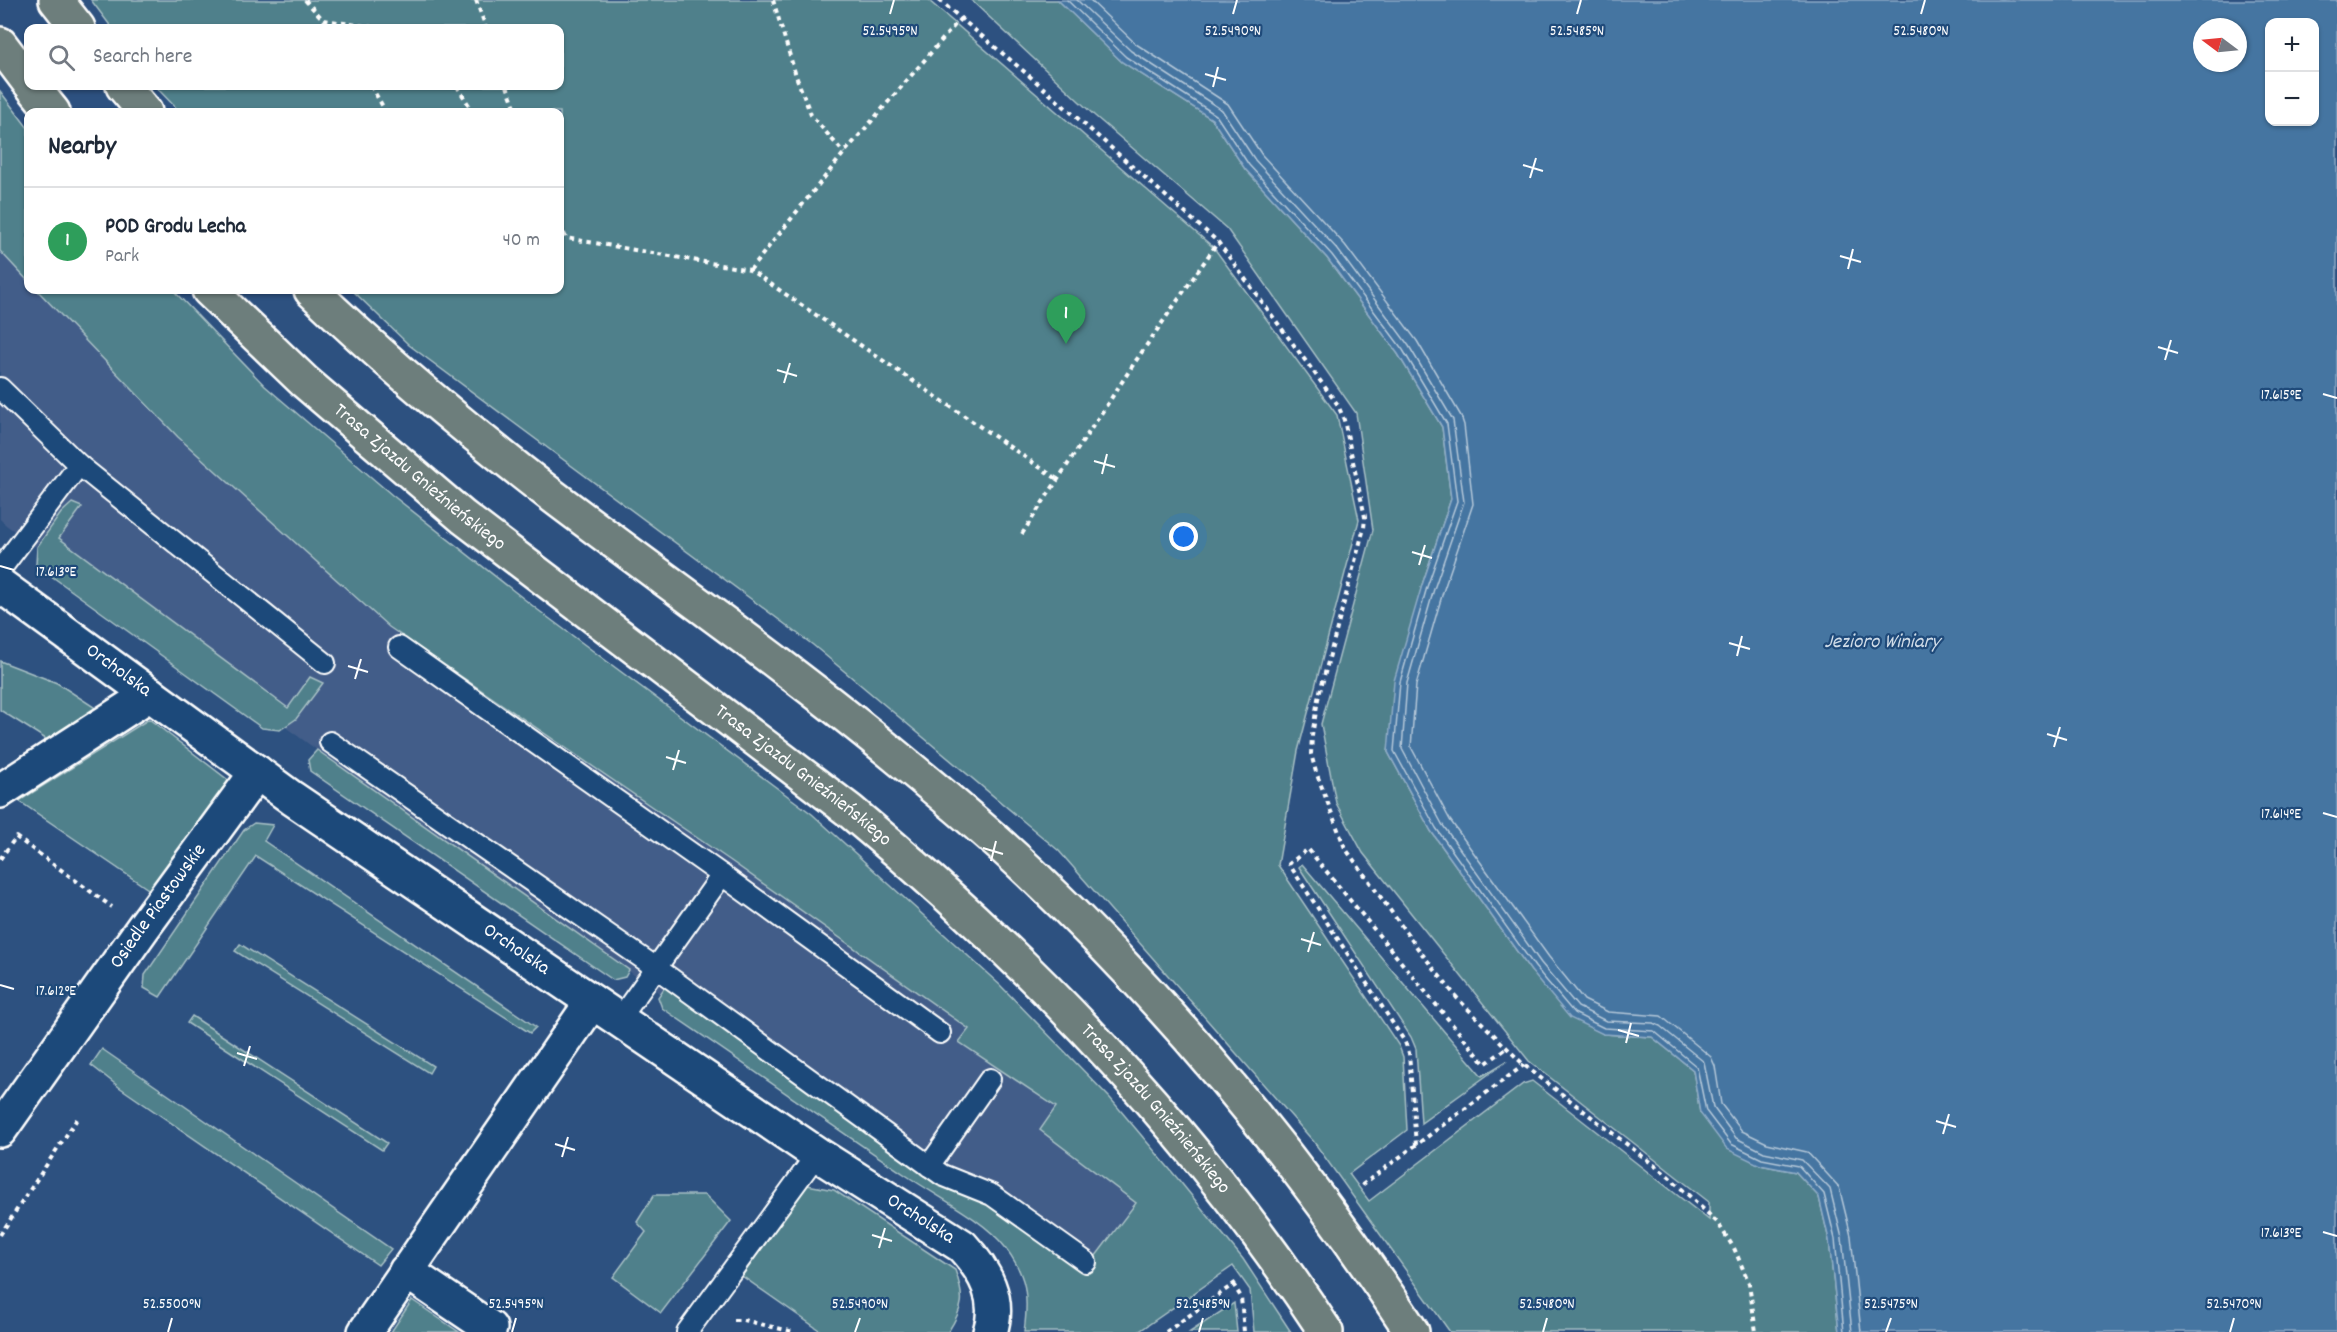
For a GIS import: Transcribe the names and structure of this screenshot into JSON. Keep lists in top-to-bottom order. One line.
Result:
{"streets":{"main road":["Trasa Zjazdu Gnieźnieńskiego"],"street":["Orcholska","Osiedle Piastowskie"]},"crossings":[["Orcholska","Osiedle Piastowskie"]],"water":["Jezioro Winiary"],"north":"left","page":{"map_buttons":["+","−"],"search":"Search here","heading":"Nearby","list":[{"mark":"1","name":"POD Grodu Lecha","note":"Park","value":"40 m"}],"pins":"1"},"coordinates":["52.5495°N","52.5490°N","52.5485°N","52.5480°N","17.615°E","17.613°E","17.614°E","17.612°E","52.5500°N","52.5475°N","52.5470°N"]}
